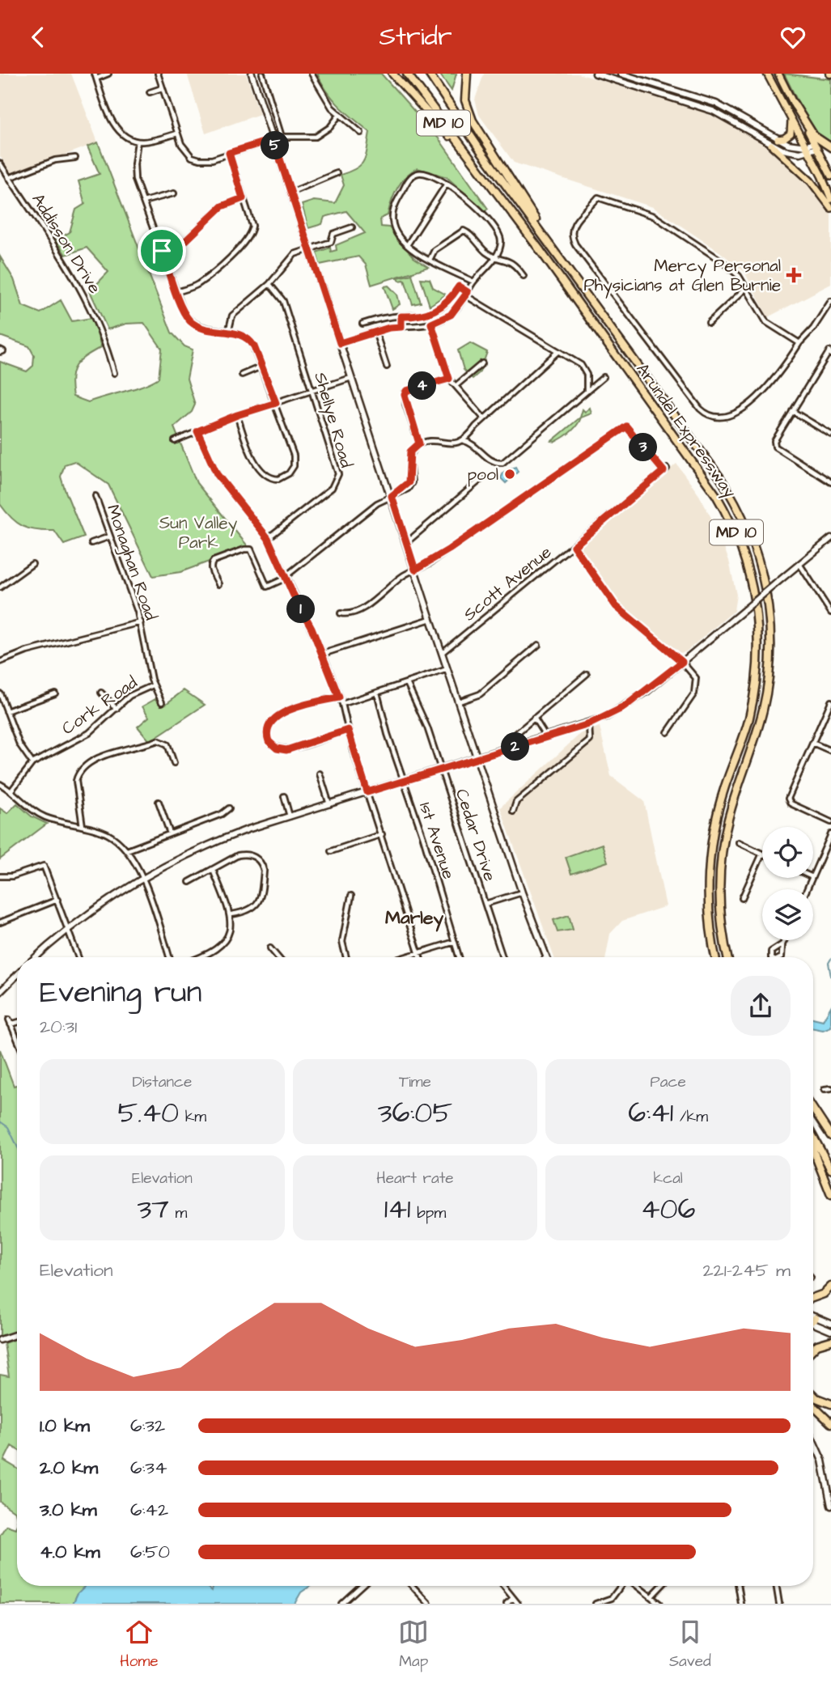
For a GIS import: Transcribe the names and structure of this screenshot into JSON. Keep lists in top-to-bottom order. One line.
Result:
{"streets":{"highway":["MD 10","Arundel Expressway"],"street":["Addisson Drive","Shellye Road","Monaghan Road","Scott Avenue","Cork Road","Cedar Drive","1st Avenue"]},"crossings":[["Monaghan Road","Cork Road"]],"districts":["Marley"],"parks":["Sun Valley Park"],"places":{"health":["Mercy Personal Physicians at Glen Burnie"],"other":["pool"]},"page":{"header":"Stridr","pins":["5","4","3","1","2"],"heading":["Evening run","20:31"],"stats":[["Distance","5.40 km"],["Time","36:05"],["Pace","6:41 /km"],["Elevation","37 m"],["Heart rate","141 bpm"],["kcal","406"]],"chart":["Elevation","221–245 m"],"list":[{"name":"1.0 km","note":"6:32"},{"name":"2.0 km","note":"6:34"},{"name":"3.0 km","note":"6:42"},{"name":"4.0 km","note":"6:50"}],"tabs":["Home","Map","Saved"]}}
